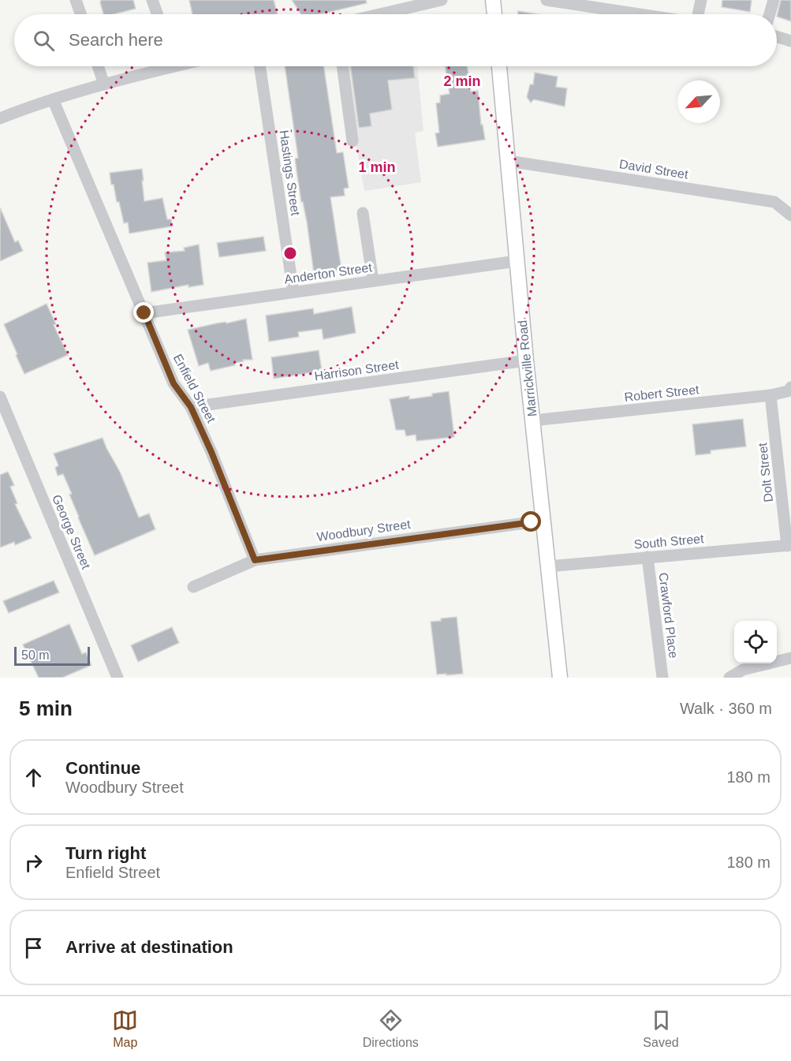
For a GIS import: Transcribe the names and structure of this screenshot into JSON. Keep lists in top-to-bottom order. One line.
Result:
{"streets":{"main road":["Marrickville Road"],"street":["David Street","Hastings Street","Anderton Street","Harrison Street","Enfield Street","Robert Street","Dolt Street","Woodbury Street","George Street","South Street","Crawford Place"]},"crossings":[["David Street","Marrickville Road"],["Hastings Street","Anderton Street"],["Anderton Street","Marrickville Road"],["Anderton Street","Enfield Street"],["Marrickville Road","Harrison Street"],["Marrickville Road","Robert Street"],["Marrickville Road","Woodbury Street"],["Marrickville Road","South Street"],["Harrison Street","Enfield Street"],["Enfield Street","Woodbury Street"],["Robert Street","Dolt Street"],["Dolt Street","South Street"],["South Street","Crawford Place"]],"scale_bar":"50 m","north":"bottom left","page":{"search":"Search here","scale":"50 m","heading":["5 min","Walk · 360 m"],"list":[["Continue","Woodbury Street","180 m"],["Turn right","Enfield Street","180 m"],"Arrive at destination"],"nav":["Map","Directions","Saved"]},"rings":["2 min","1 min"]}
